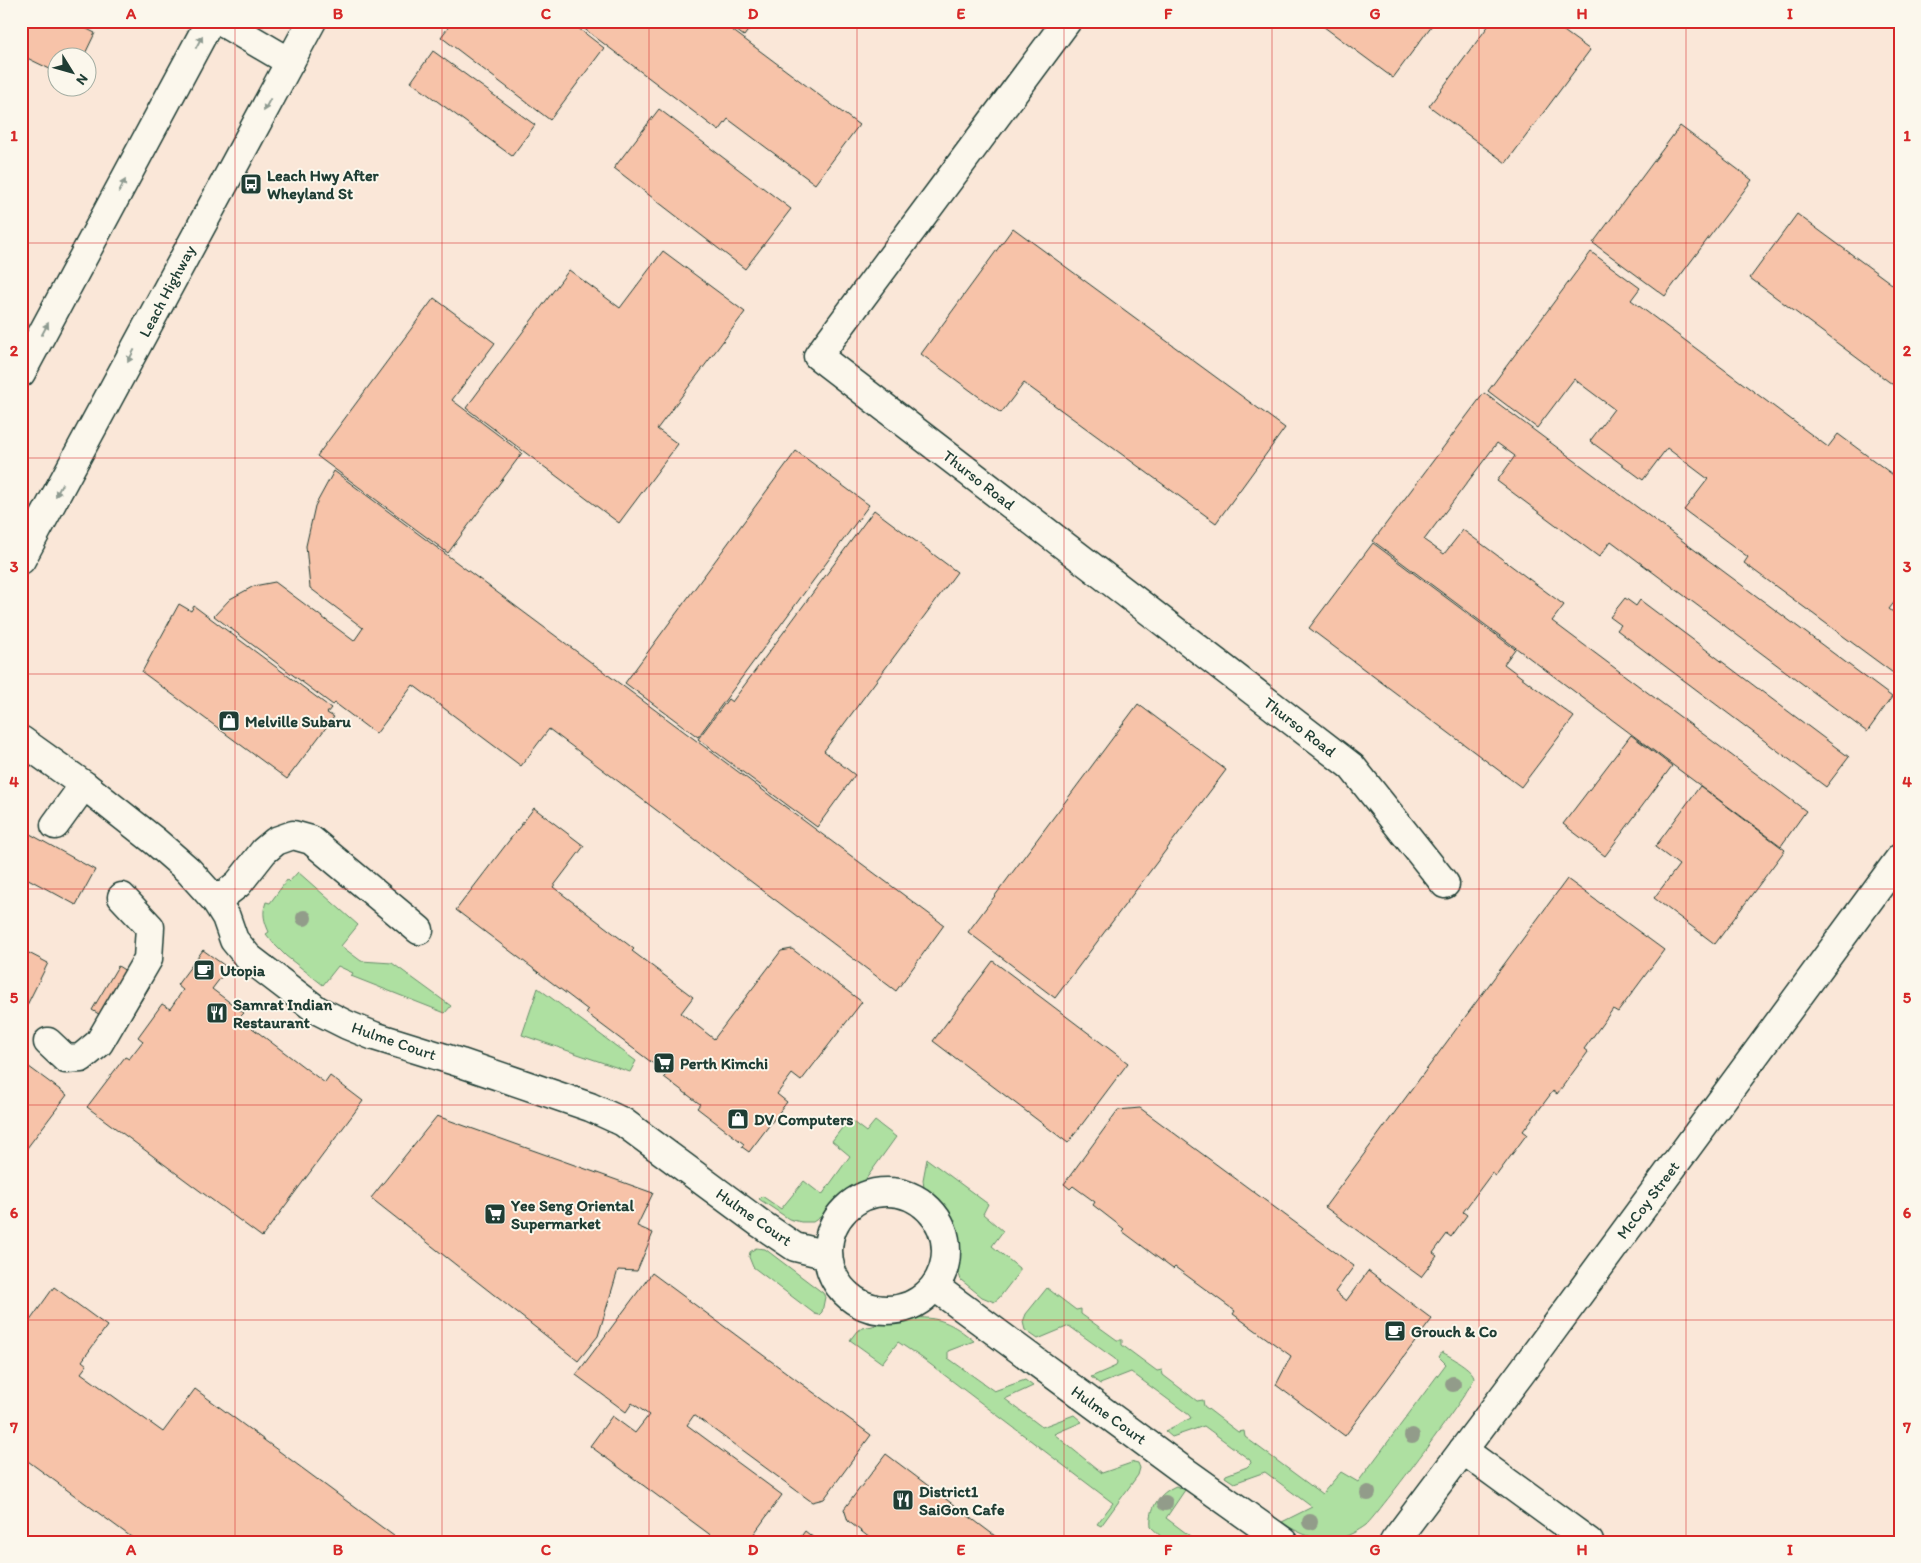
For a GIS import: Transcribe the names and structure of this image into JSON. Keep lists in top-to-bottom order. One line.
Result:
{"streets":{"main road":["Leach Highway","Thurso Road","Hulme Court","McCoy Street"]},"places":{"bus stop":["Leach Hwy After Wheyland St"],"shop":["Melville Subaru","DV Computers"],"cafe":["Utopia","Grouch & Co"],"restaurant":["Samrat Indian Restaurant","District1 SaiGon Cafe"],"supermarket":["Perth Kimchi","Yee Seng Oriental Supermarket"]},"north":"bottom right","grid":{"columns":["A","B","C","D","E","F","G","H","I"],"rows":["1","2","3","4","5","6","7"]}}
